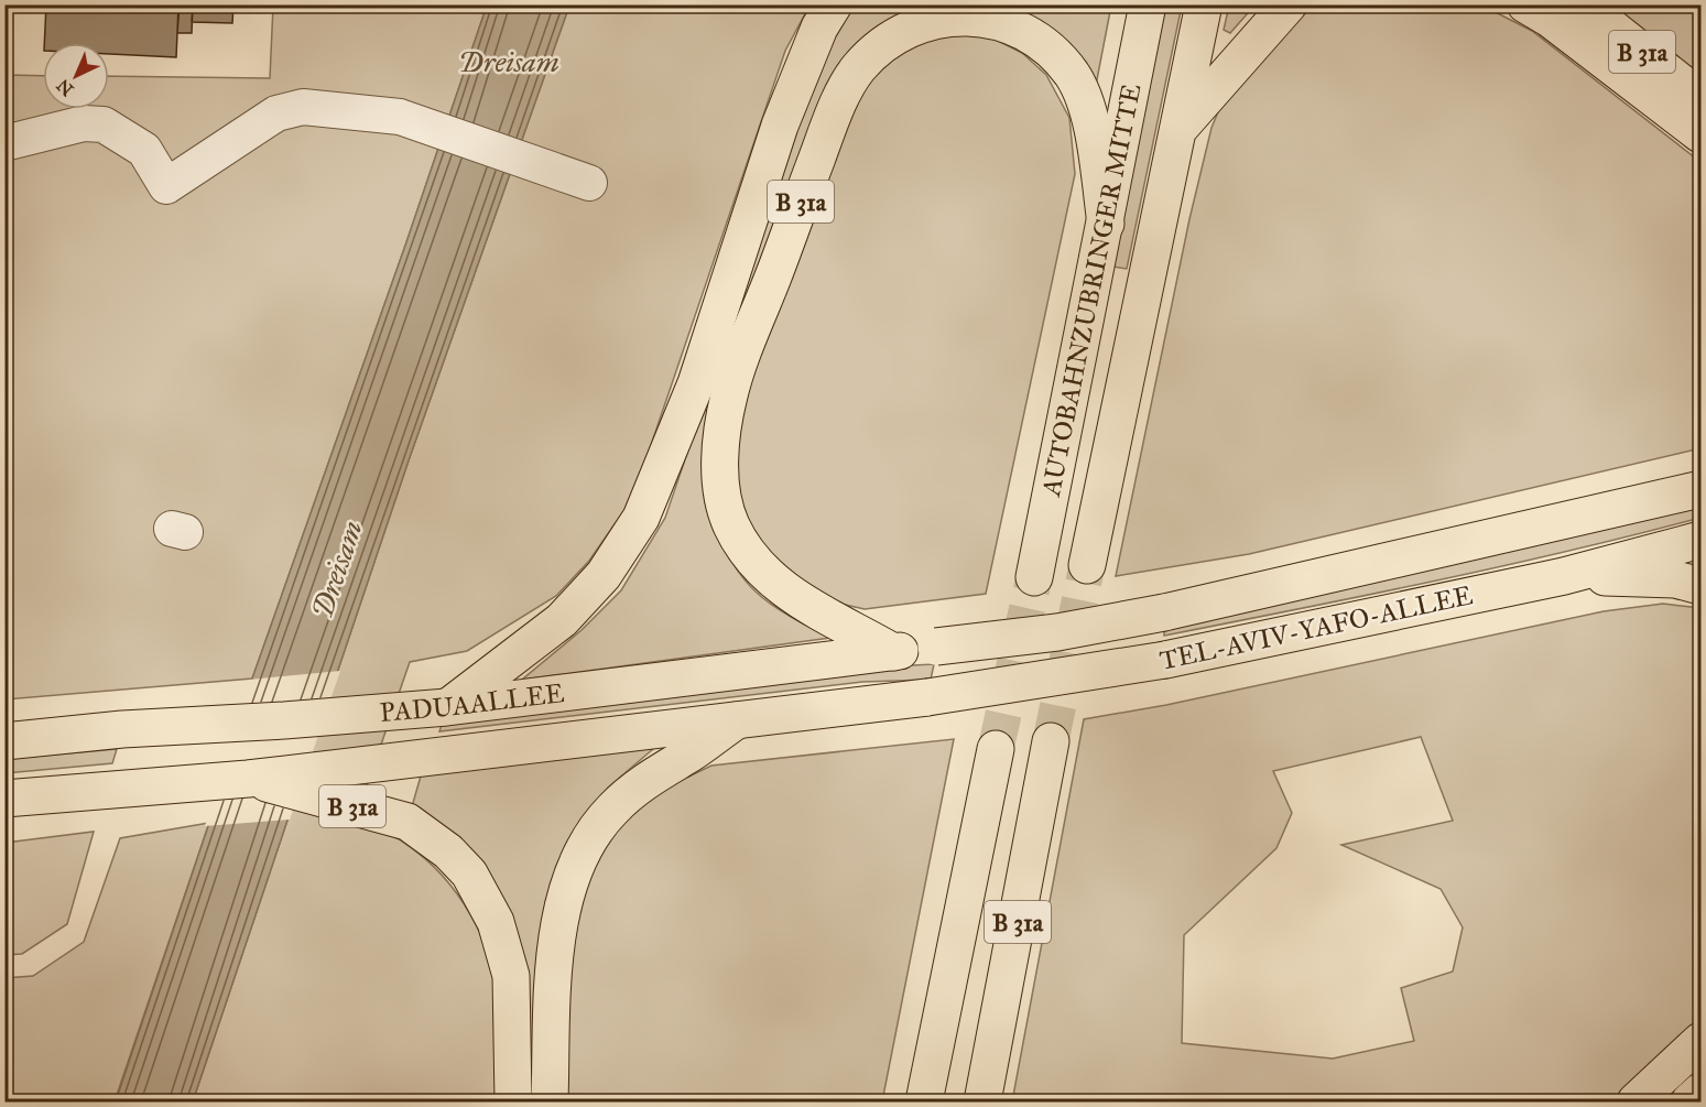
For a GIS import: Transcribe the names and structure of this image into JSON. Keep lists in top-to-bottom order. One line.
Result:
{"streets":{"highway":["B 31a","AUTOBAHNZUBRINGER MITTE","TEL-AVIV-YAFO-ALLEE","PADUAALLEE"]},"crossings":[["B 31a","AUTOBAHNZUBRINGER MITTE"],["B 31a","PADUAALLEE"],["TEL-AVIV-YAFO-ALLEE","PADUAALLEE"]],"water":["Dreisam"],"north":"bottom left"}
